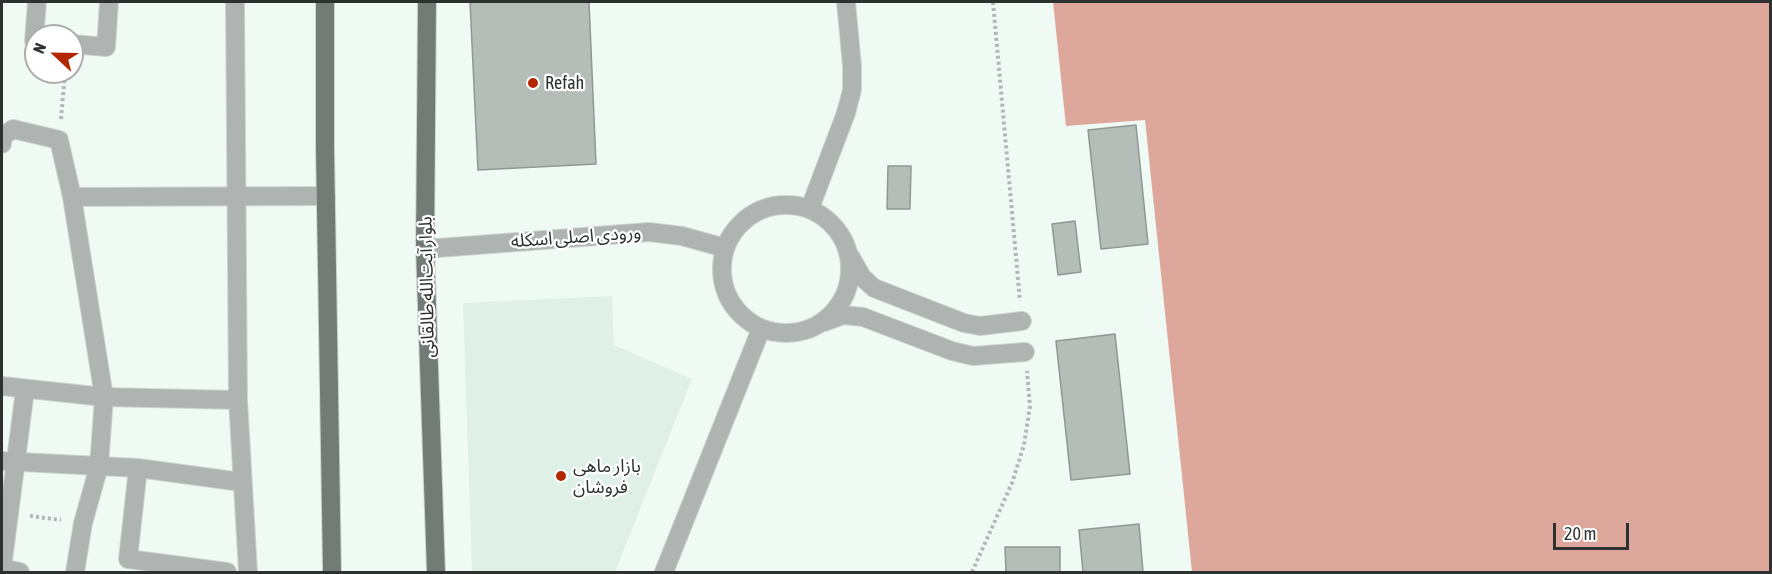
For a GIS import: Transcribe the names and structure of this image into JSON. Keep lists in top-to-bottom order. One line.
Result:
{"streets":{"main road":["بلوار آیت‌الله طالقانی"],"street":["ورودی اصلی اسکله"]},"crossings":[["ورودی اصلی اسکله","بلوار آیت‌الله طالقانی"]],"places":["Refah","بازار ماهی فروشان"],"scale_bar":"20 m","north":"left"}
